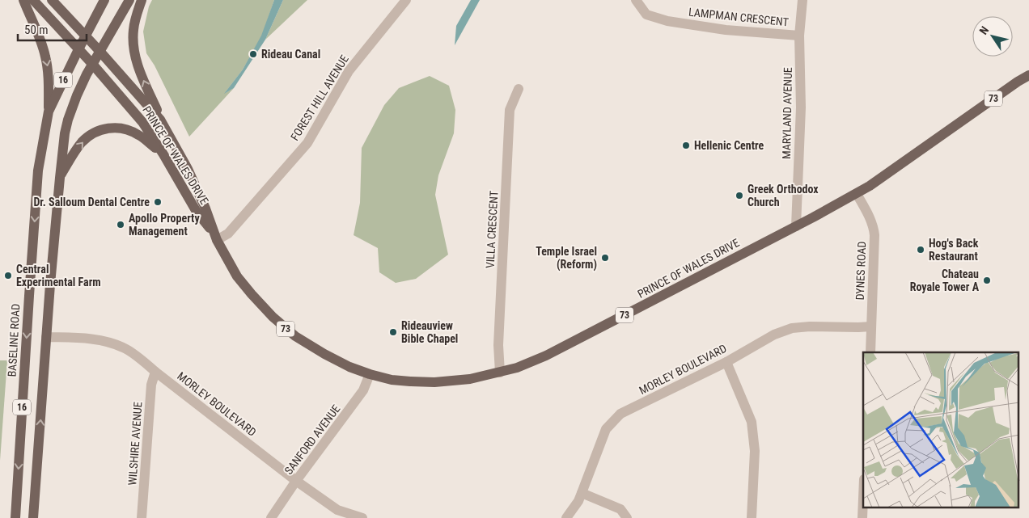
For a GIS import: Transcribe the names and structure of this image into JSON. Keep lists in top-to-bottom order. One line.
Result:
{"streets":{"main road":["16","73","PRINCE OF WALES DRIVE","BASELINE ROAD"],"street":["LAMPMAN CRESCENT","FOREST HILL AVENUE","MARYLAND AVENUE","VILLA CRESCENT","DYNES ROAD","MORLEY BOULEVARD","SANFORD AVENUE","WILSHIRE AVENUE"]},"crossings":[["LAMPMAN CRESCENT","MARYLAND AVENUE"],["16","PRINCE OF WALES DRIVE"],["16","BASELINE ROAD"],["16","MORLEY BOULEVARD"],["FOREST HILL AVENUE","PRINCE OF WALES DRIVE"],["MARYLAND AVENUE","PRINCE OF WALES DRIVE"],["PRINCE OF WALES DRIVE","VILLA CRESCENT"],["PRINCE OF WALES DRIVE","DYNES ROAD"],["PRINCE OF WALES DRIVE","BASELINE ROAD"],["PRINCE OF WALES DRIVE","SANFORD AVENUE"],["DYNES ROAD","MORLEY BOULEVARD"],["MORLEY BOULEVARD","SANFORD AVENUE"],["MORLEY BOULEVARD","WILSHIRE AVENUE"]],"places":["Rideau Canal","Hellenic Centre","Greek Orthodox Church","Dr. Salloum Dental Centre","Apollo Property Management","Hog's Back Restaurant","Temple Israel (Reform)","Central Experimental Farm","Chateau Royale Tower A","Rideauview Bible Chapel"],"scale_bar":"50 m","north":"top left"}
